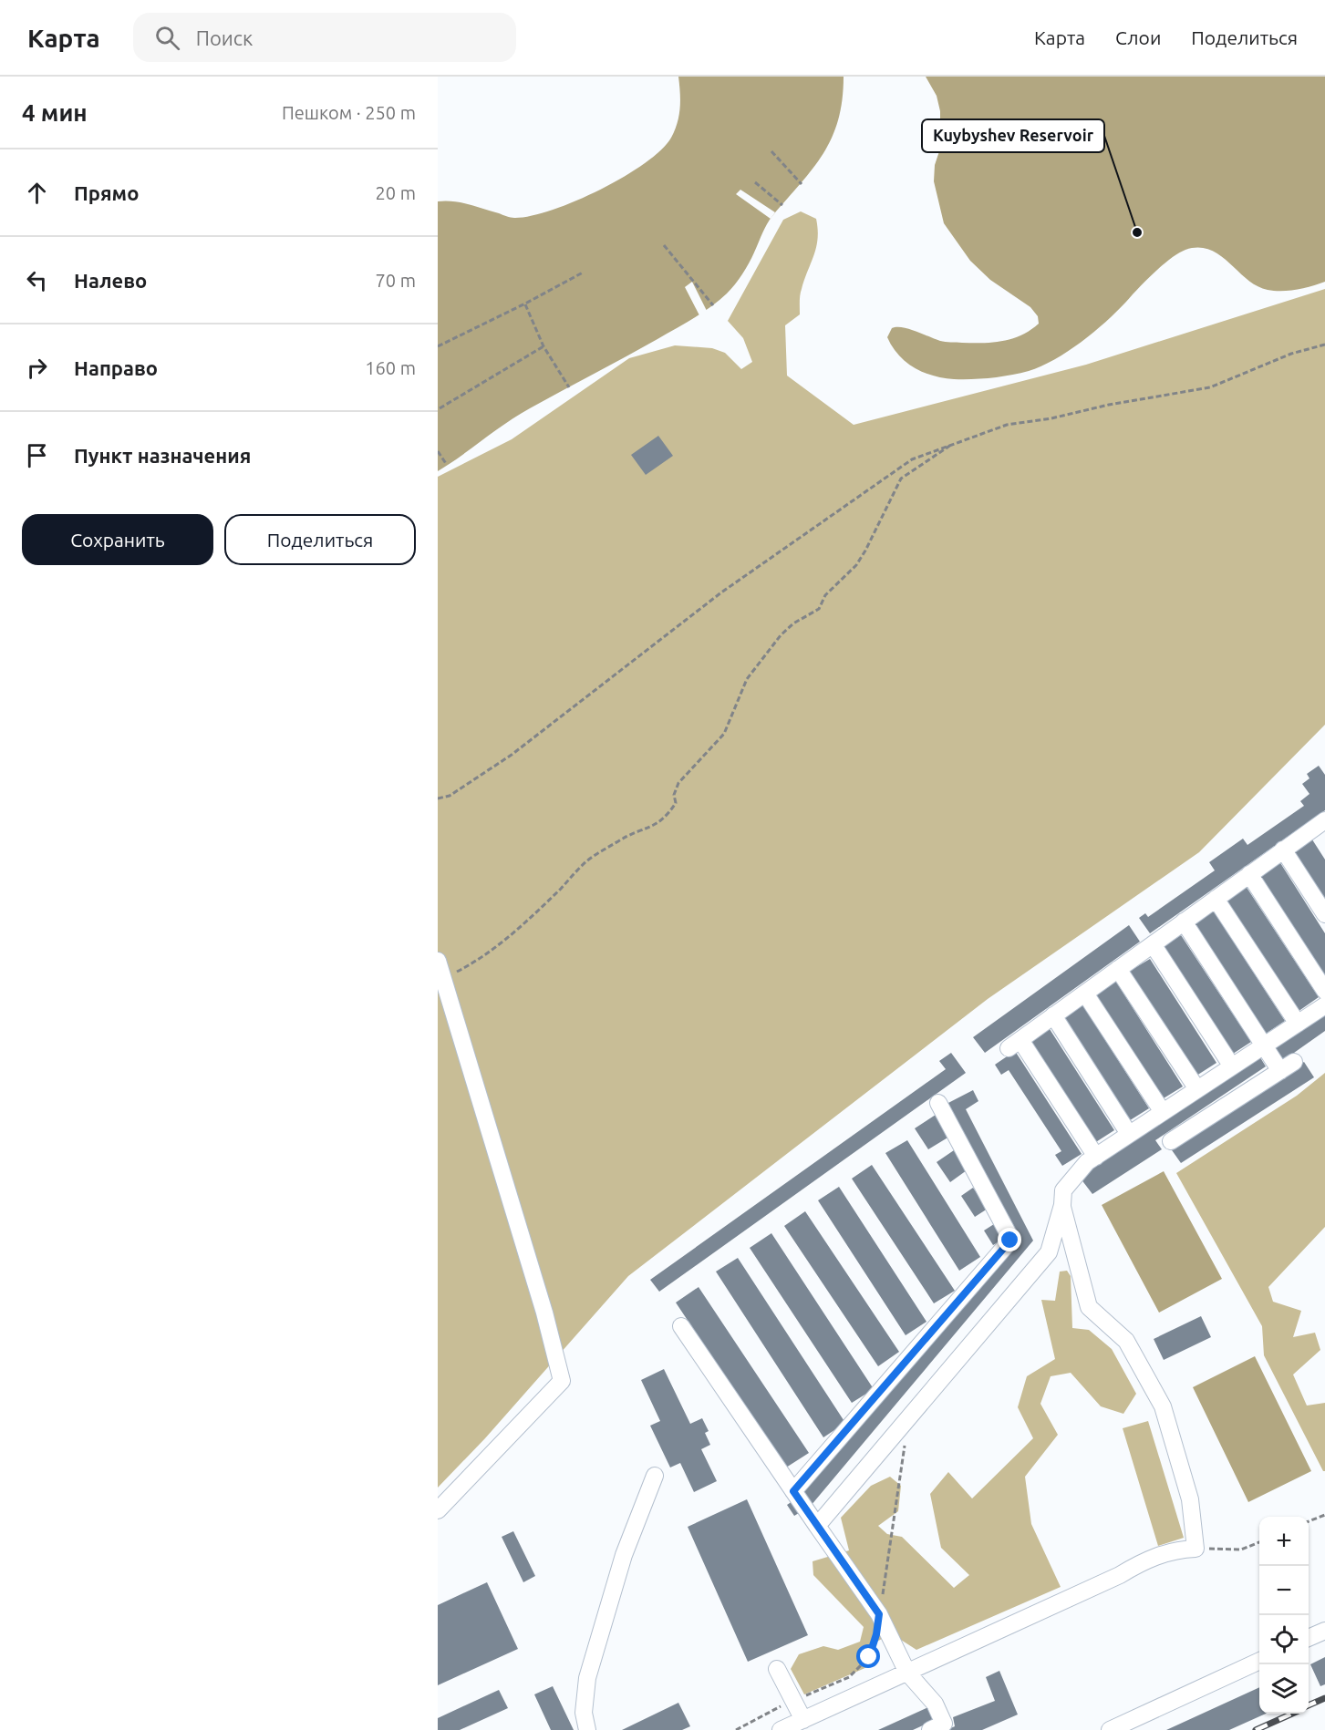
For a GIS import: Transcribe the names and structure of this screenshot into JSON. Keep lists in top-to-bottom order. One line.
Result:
{"places":["Kuybyshev Reservoir"],"page":{"header":"Карта","search":"Поиск","nav":["Карта","Слои","Поделиться"],"heading":["4 мин","Пешком · 250 m"],"list":[["Прямо","20 m"],["Налево","70 m"],["Направо","160 m"],"Пункт назначения"],"buttons":["Сохранить","Поделиться"],"map_buttons":["+","−"]}}
